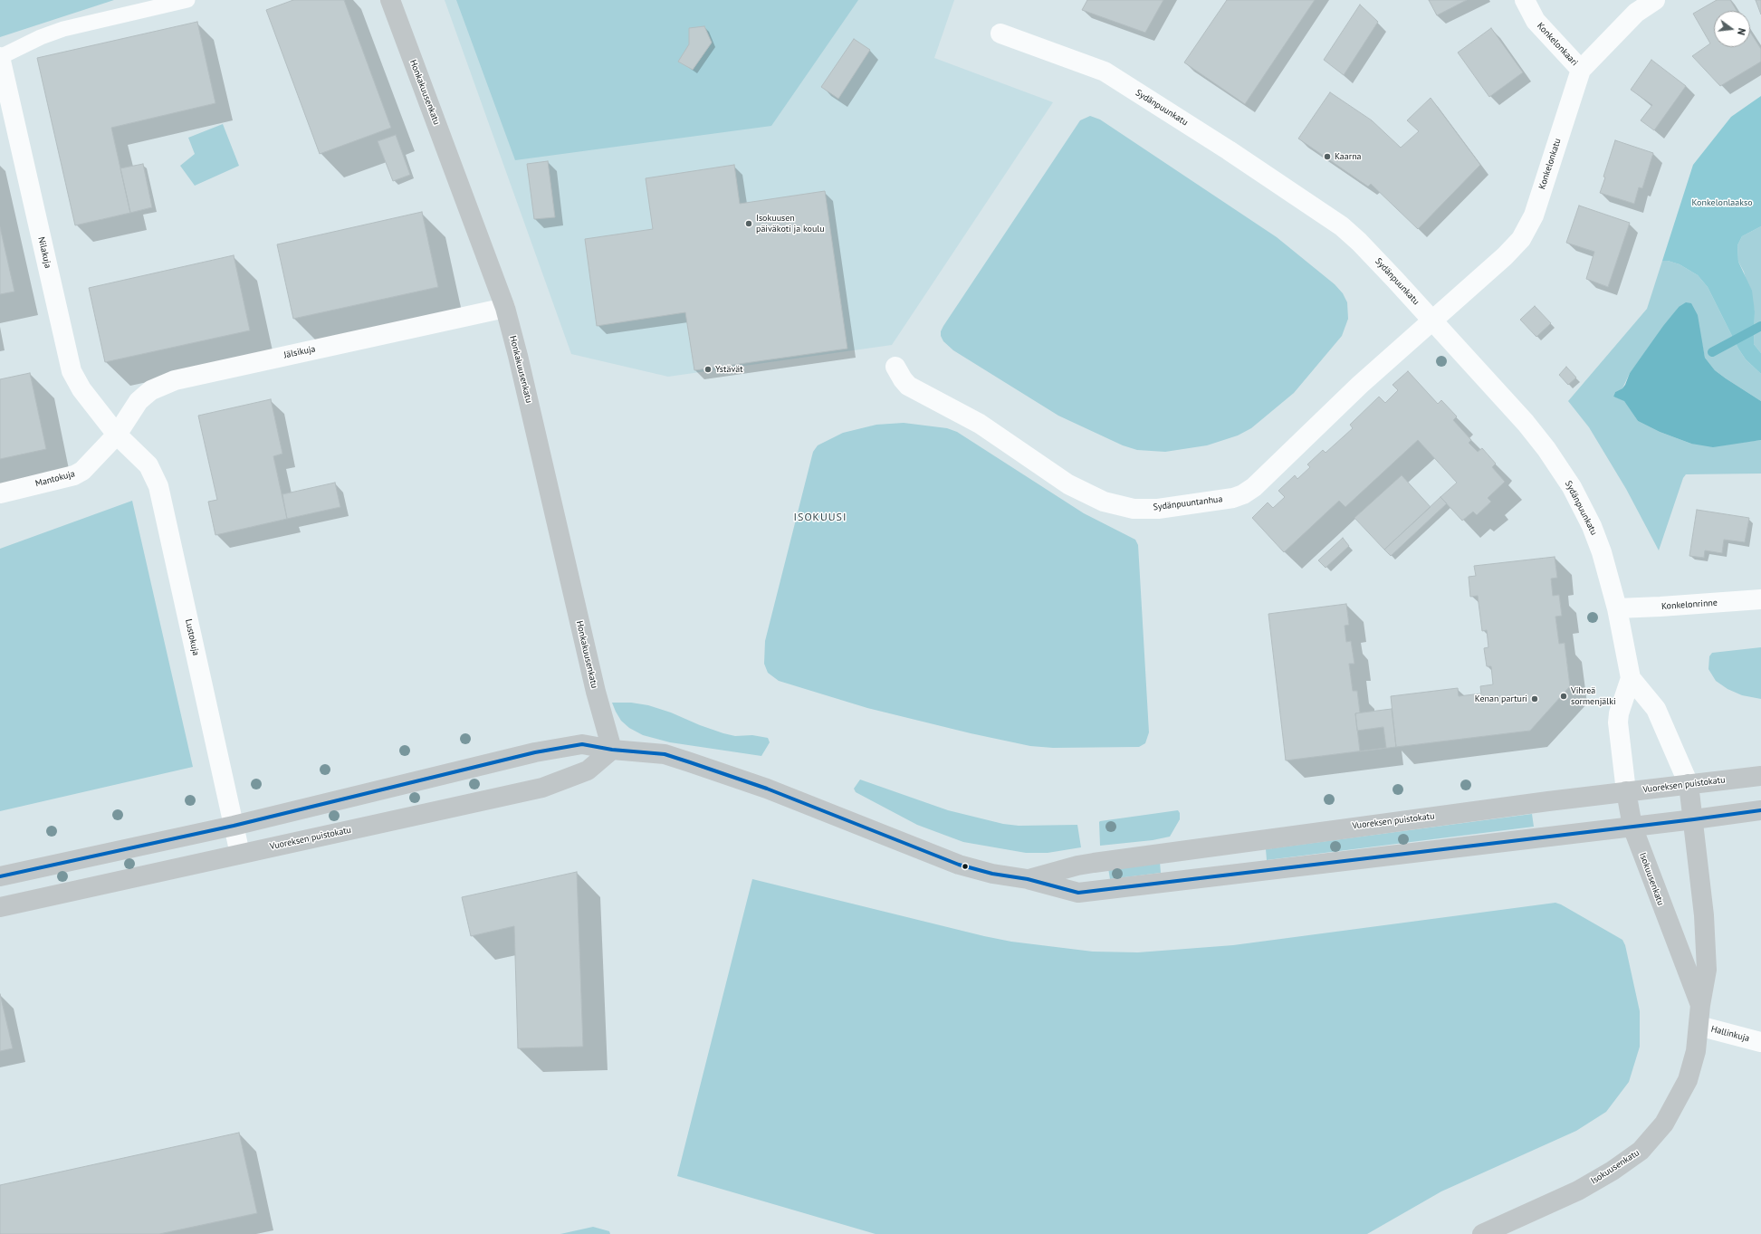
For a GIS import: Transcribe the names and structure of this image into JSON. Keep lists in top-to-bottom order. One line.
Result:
{"streets":{"main road":["Honkakuusenkatu","Vuoreksen puistokatu","Isokuusenkatu"],"street":["Konkelonkaari","Sydänpuunkatu","Konkelonkatu","Nilakuja","Jälsikuja","Mantokuja","Sydänpuuntanhua","Konkelonrinne","Lustokuja","Hallinkuja"]},"crossings":[["Konkelonkaari","Konkelonkatu"],["Honkakuusenkatu","Jälsikuja"],["Honkakuusenkatu","Vuoreksen puistokatu"],["Sydänpuunkatu","Konkelonkatu"],["Sydänpuunkatu","Sydänpuuntanhua"],["Sydänpuunkatu","Konkelonrinne"],["Sydänpuunkatu","Vuoreksen puistokatu"],["Sydänpuunkatu","Isokuusenkatu"],["Konkelonkatu","Sydänpuuntanhua"],["Nilakuja","Jälsikuja"],["Nilakuja","Mantokuja"],["Nilakuja","Lustokuja"],["Jälsikuja","Mantokuja"],["Jälsikuja","Lustokuja"],["Mantokuja","Lustokuja"],["Lustokuja","Vuoreksen puistokatu"],["Vuoreksen puistokatu","Isokuusenkatu"],["Isokuusenkatu","Hallinkuja"]],"districts":["ISOKUUSI"],"parks":["Konkelonlaakso"],"places":["Kaarna","Isokuusen päiväkoti ja koulu","Ystävät","Vihreä sormenjälki","Kenan parturi"],"north":"right"}
